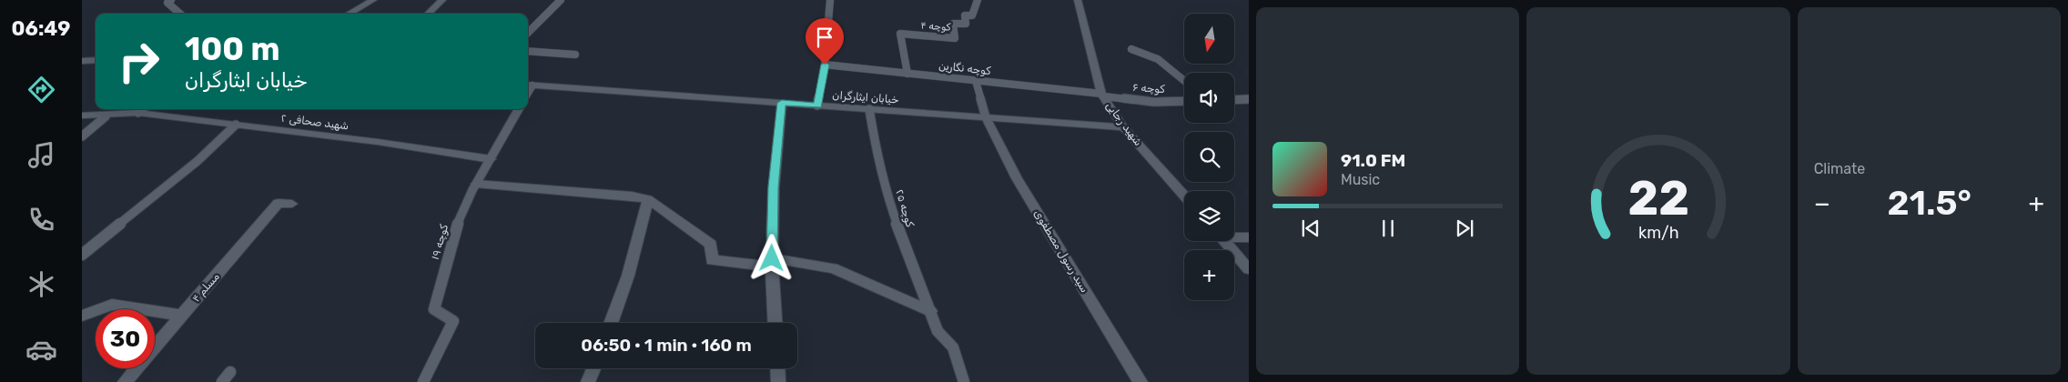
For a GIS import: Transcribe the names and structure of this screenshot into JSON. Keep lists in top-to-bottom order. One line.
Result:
{"streets":{"street":["خیابان ایثارگران","شهید صحافی ۲","شهید رجایی","سید رسول مصطفوی","مسلم ۴"],"lane":["کوچه ۴","کوچه نگارین","کوچه ۶","کوچه ۲۵","کوچه ۱۹"]},"crossings":[["کوچه ۴","کوچه نگارین"],["کوچه نگارین","کوچه ۶"],["کوچه نگارین","شهید رجایی"],["کوچه ۶","شهید رجایی"],["خیابان ایثارگران","شهید رجایی"],["خیابان ایثارگران","کوچه ۲۵"],["خیابان ایثارگران","سید رسول مصطفوی"],["شهید صحافی ۲","کوچه ۱۹"]],"north":"bottom","page":{"tabs":"06:49","tile":"Climate","map_buttons":"+","turn":["100 m","خیابان ایثارگران"],"song":["91.0 FM","Music"],"heat":["−","21.5°","+"],"limit":"30","trip":"06:50 · 1 min · 160 m","gauge":["22","km/h"]}}
